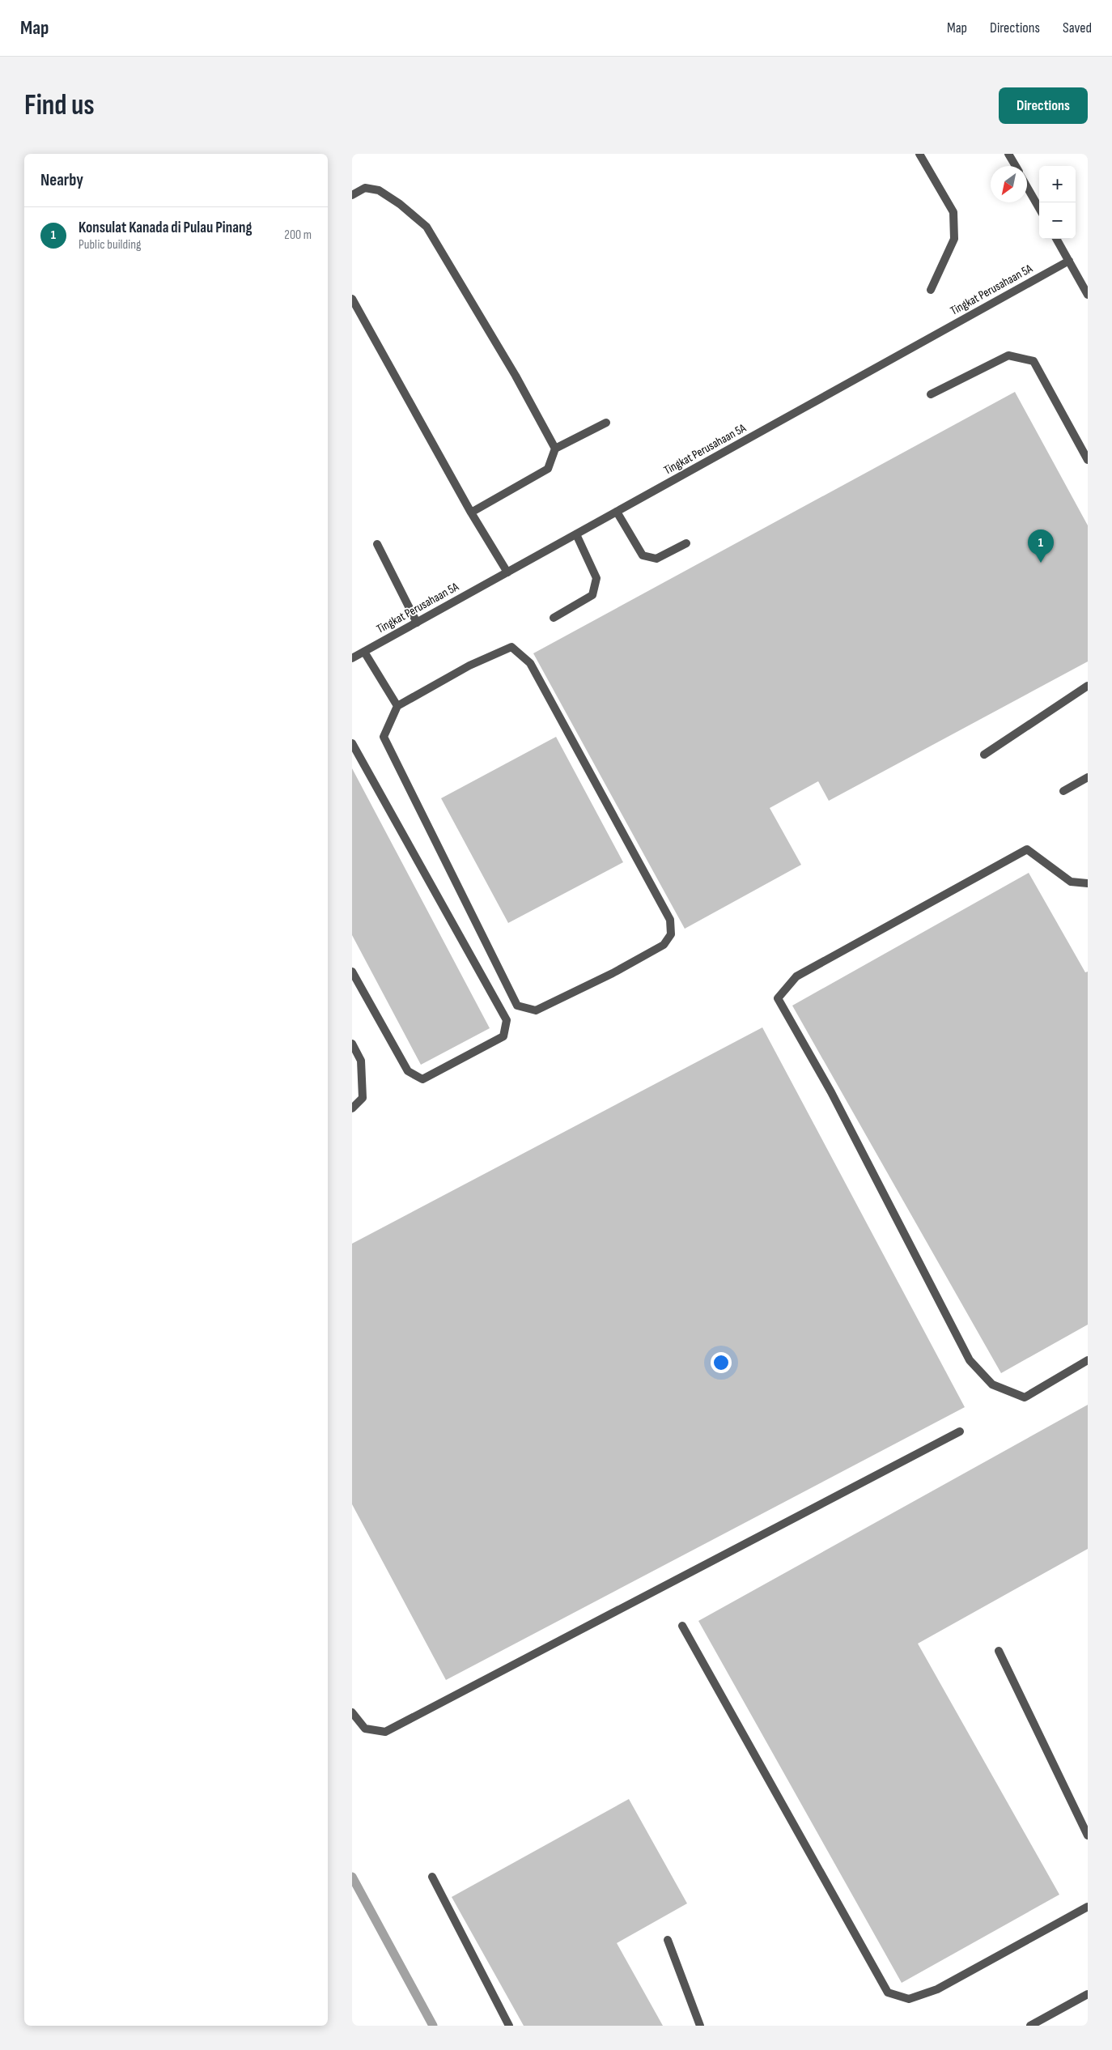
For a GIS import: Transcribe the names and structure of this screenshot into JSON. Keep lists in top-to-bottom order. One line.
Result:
{"streets":{"street":["Tingkat Perusahaan 5A"]},"north":"bottom left","page":{"header":"Map","nav":["Map","Directions","Saved"],"buttons":"Directions","title":"Find us","heading":"Nearby","map_buttons":["+","−"],"list":[{"mark":"1","name":"Konsulat Kanada di Pulau Pinang","note":"Public building","value":"200 m"}],"pins":"1"}}
